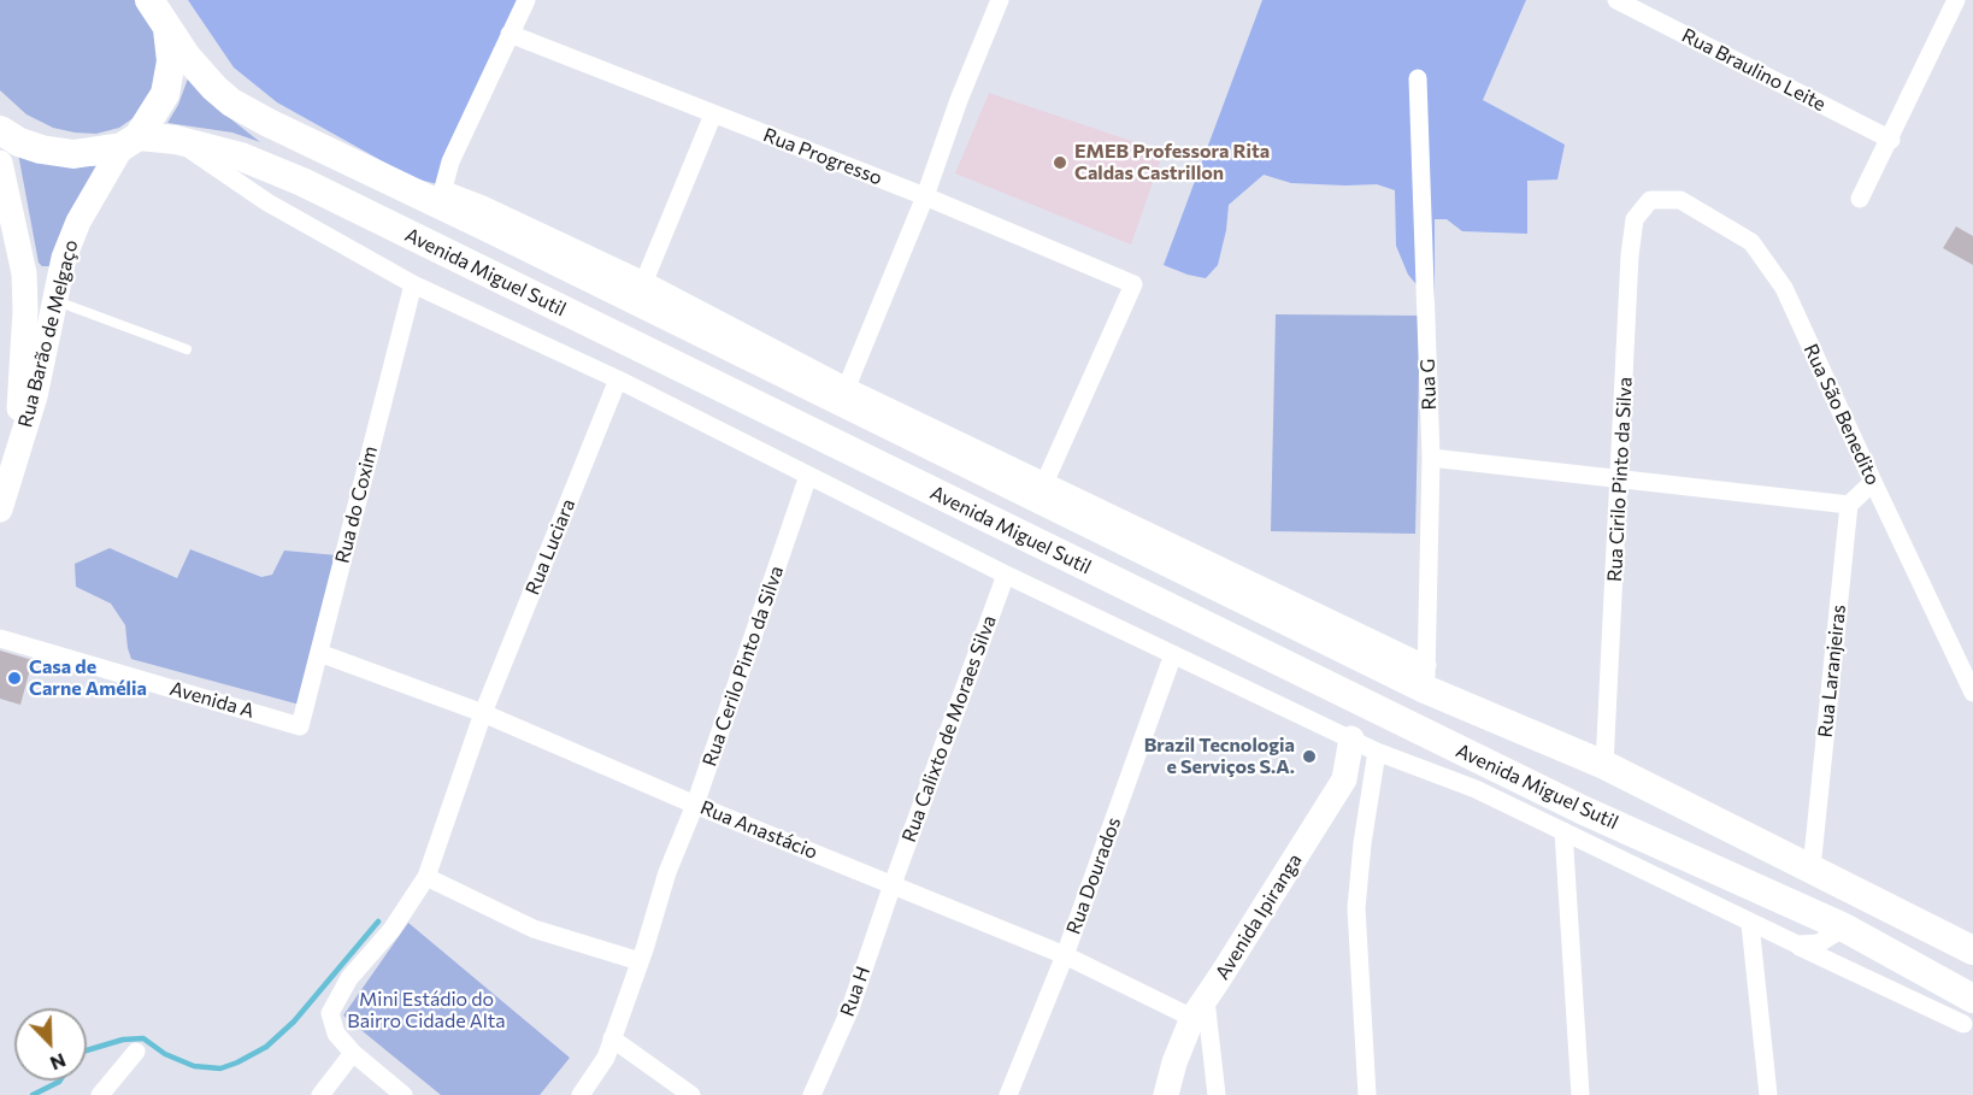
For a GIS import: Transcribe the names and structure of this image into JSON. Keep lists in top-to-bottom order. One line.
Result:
{"streets":{"main road":["Avenida Miguel Sutil"],"street":["Rua Braulino Leite","Rua Progresso","Rua Barão de Melgaço","Rua G","Rua São Benedito","Rua Cirilo Pinto da Silva","Rua do Coxim","Rua Luciara","Rua Cerilo Pinto da Silva","Rua Laranjeiras","Avenida A","Rua Calixto de Moraes Silva","Rua Anastácio","Rua Dourados","Avenida Ipiranga","Rua H"]},"crossings":[["Rua Progresso","Avenida Miguel Sutil"],["Avenida Miguel Sutil","Rua Barão de Melgaço"],["Avenida Miguel Sutil","Rua G"],["Avenida Miguel Sutil","Rua Cirilo Pinto da Silva"],["Avenida Miguel Sutil","Rua do Coxim"],["Avenida Miguel Sutil","Rua Luciara"],["Avenida Miguel Sutil","Rua Cerilo Pinto da Silva"],["Avenida Miguel Sutil","Rua Laranjeiras"],["Avenida Miguel Sutil","Rua Calixto de Moraes Silva"],["Avenida Miguel Sutil","Rua Dourados"],["Avenida Miguel Sutil","Avenida Ipiranga"],["Rua São Benedito","Rua Cirilo Pinto da Silva"],["Rua do Coxim","Avenida A"],["Rua do Coxim","Rua Anastácio"],["Rua Luciara","Rua Anastácio"],["Rua Cerilo Pinto da Silva","Rua Anastácio"],["Rua Calixto de Moraes Silva","Rua Anastácio"],["Rua Calixto de Moraes Silva","Rua H"],["Rua Anastácio","Rua Dourados"],["Rua Anastácio","Avenida Ipiranga"],["Rua Anastácio","Rua H"]],"parks":["Mini Estádio do Bairro Cidade Alta"],"places":["EMEB Professora Rita Caldas Castrillon","Casa de Carne Amélia","Brazil Tecnologia e Serviços S.A."],"north":"bottom right"}
